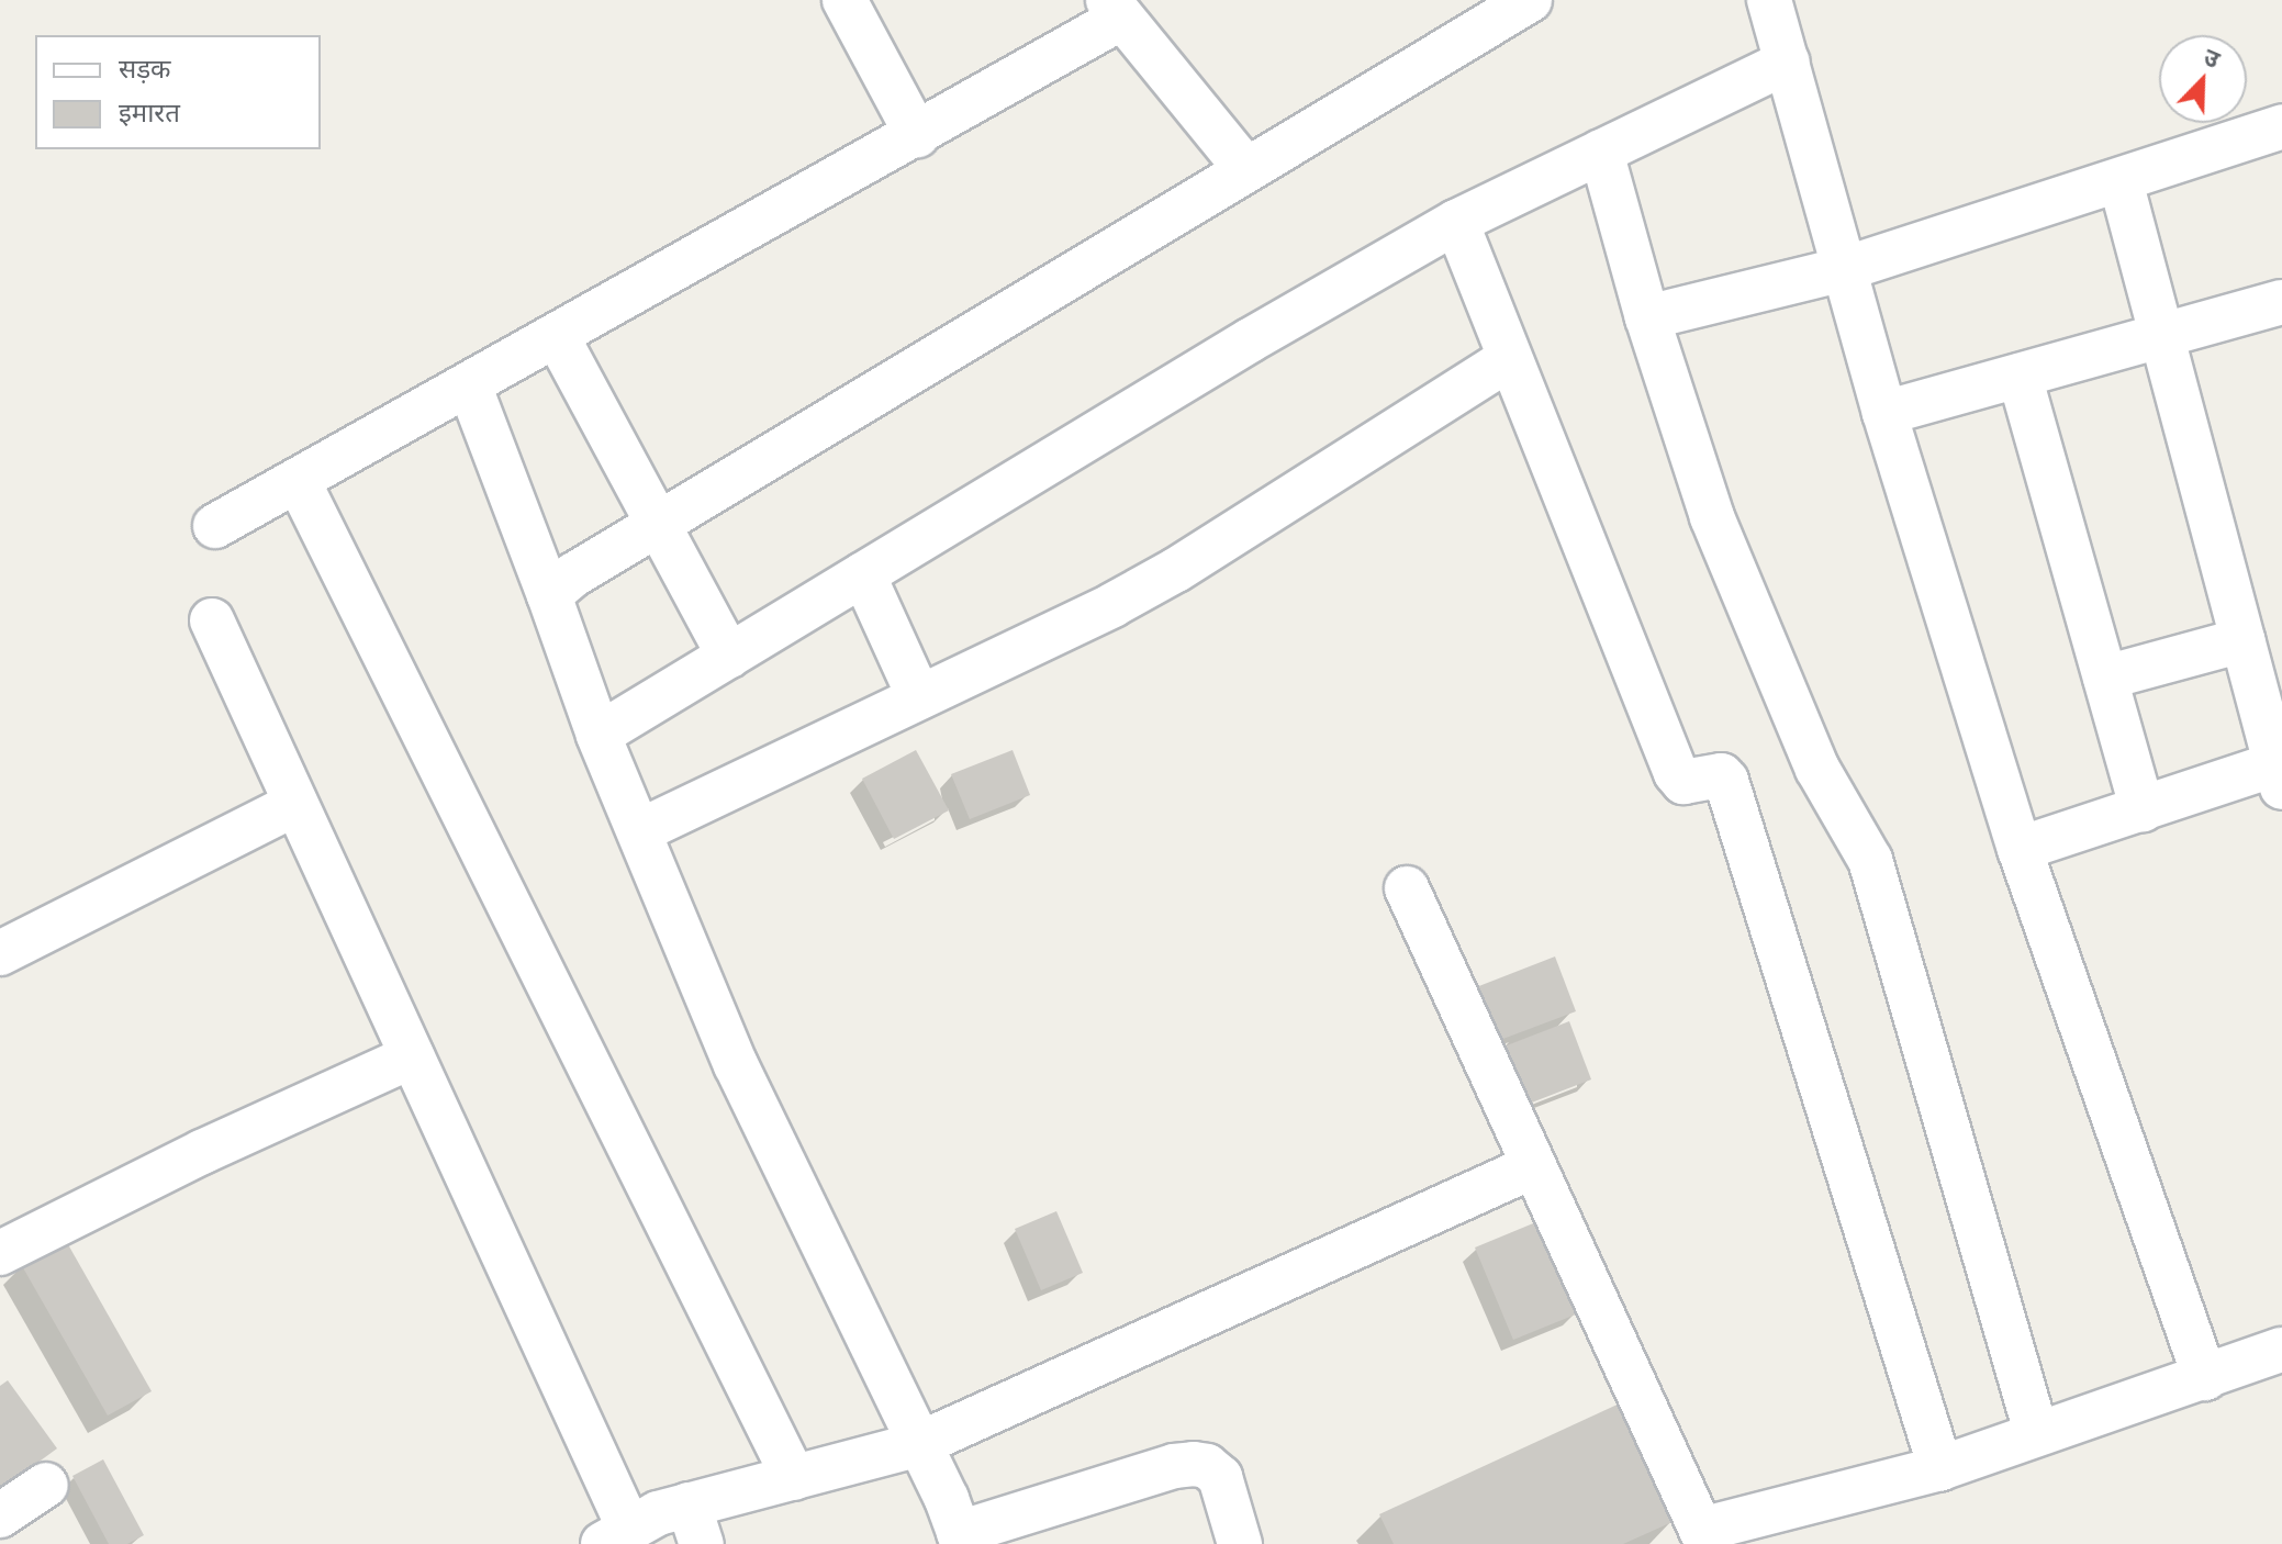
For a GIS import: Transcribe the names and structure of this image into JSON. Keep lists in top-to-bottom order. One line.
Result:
{"legend":["सड़क","इमारत"],"north":"top right"}
